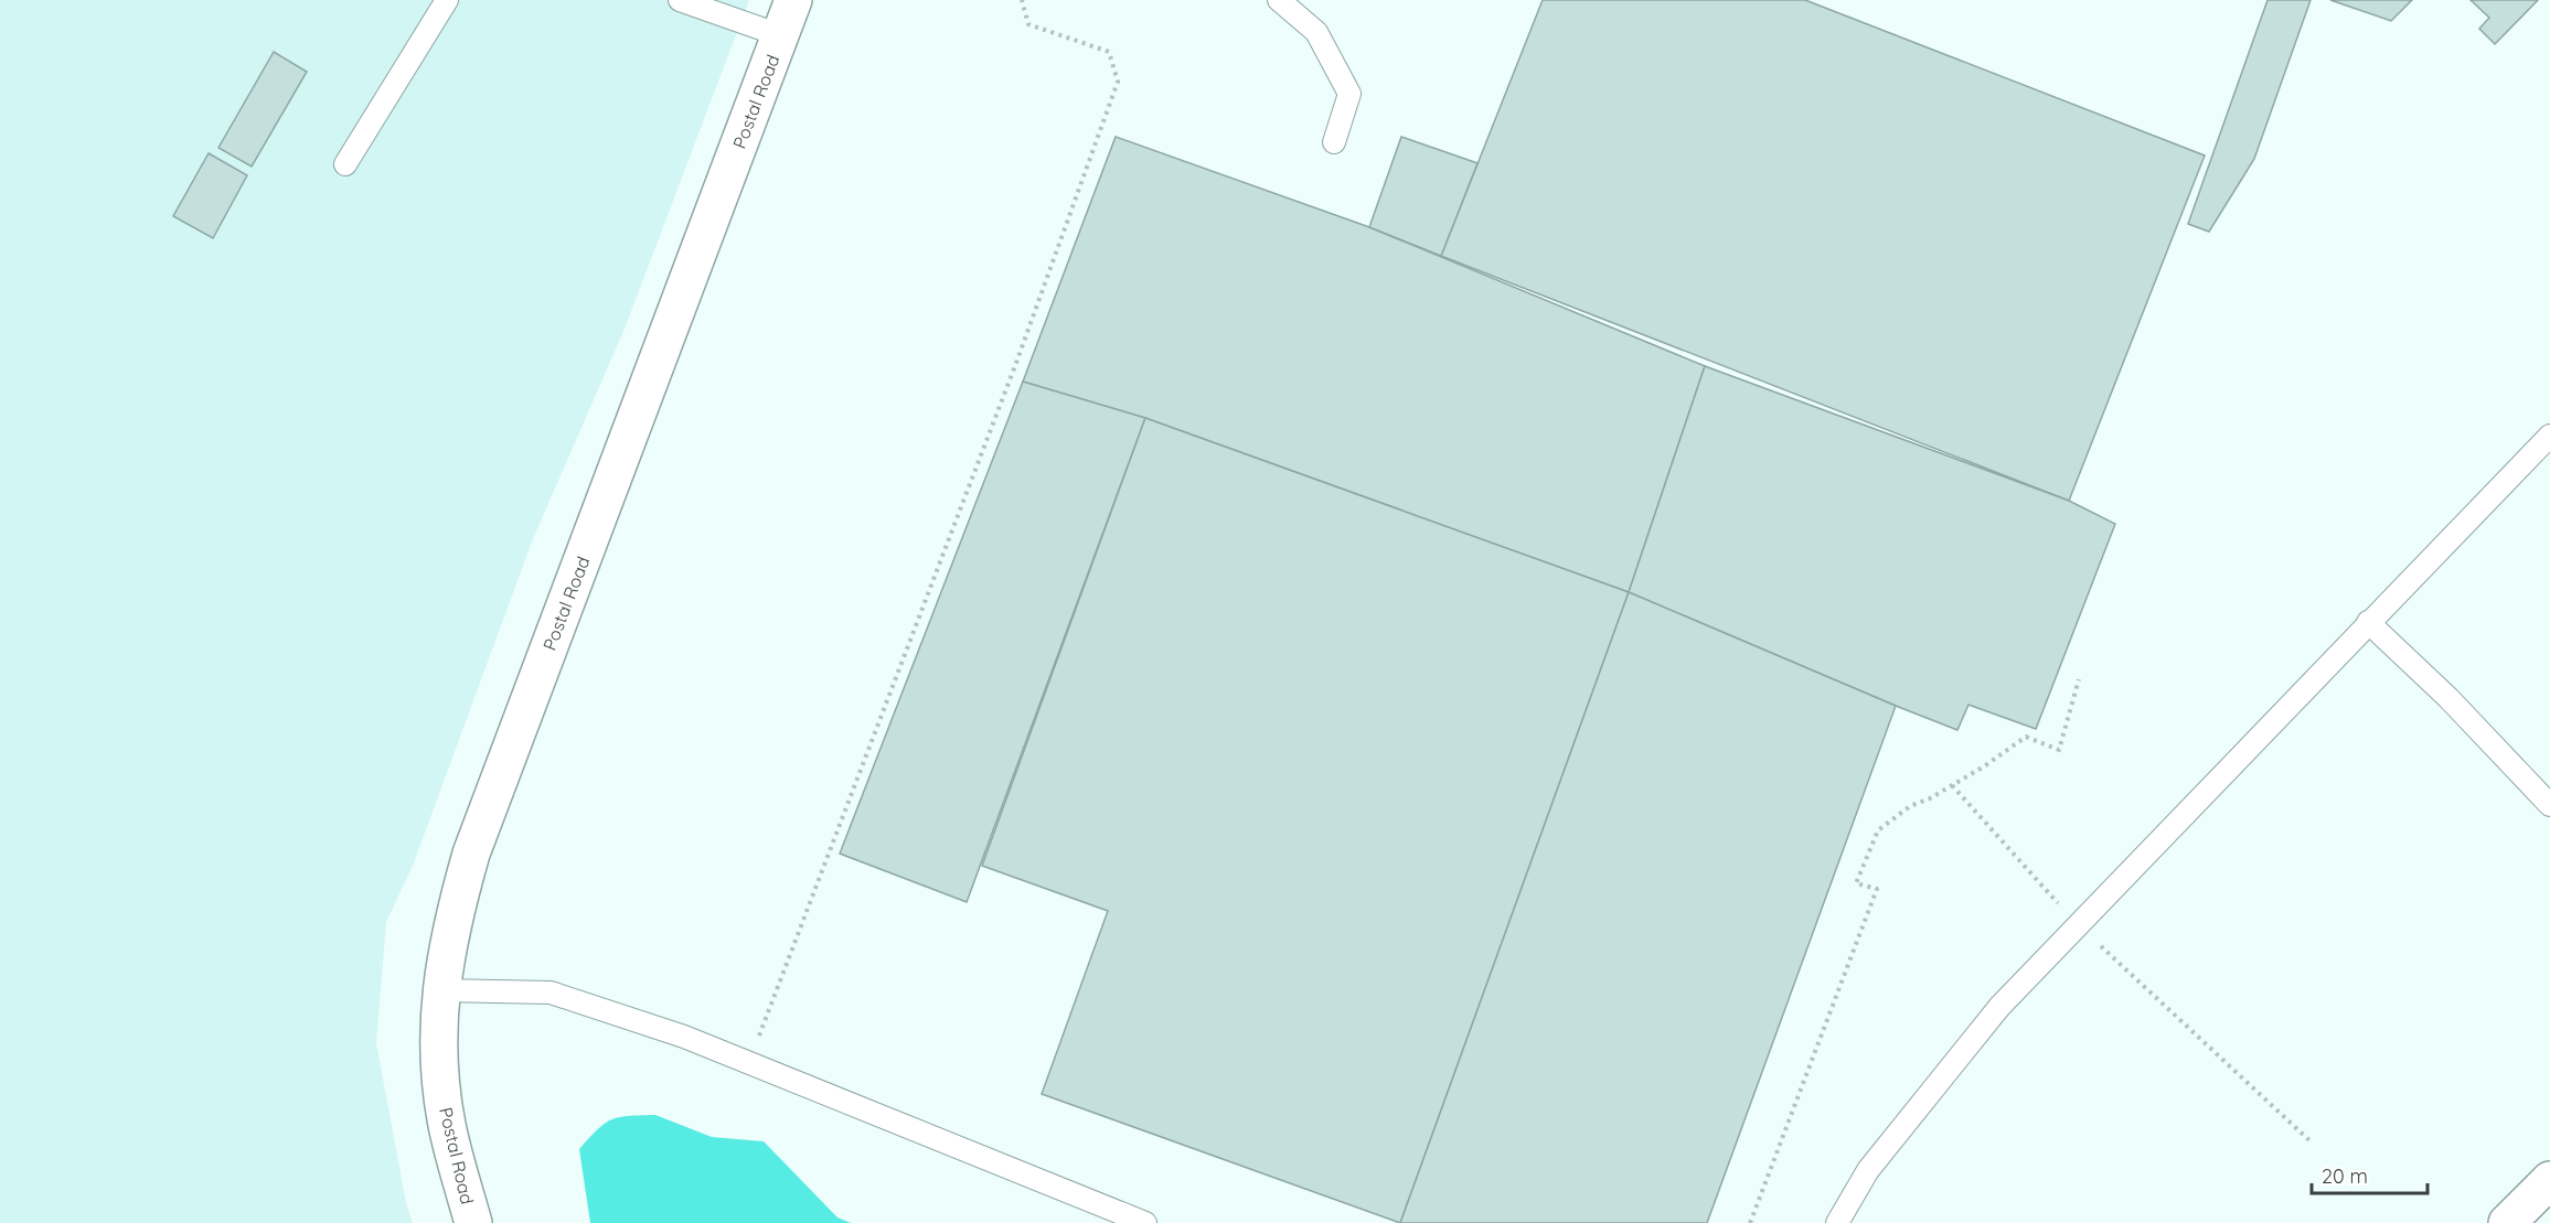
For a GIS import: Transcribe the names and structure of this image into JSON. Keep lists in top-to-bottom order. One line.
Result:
{"streets":{"street":["Postal Road"]},"scale_bar":"20 m"}
